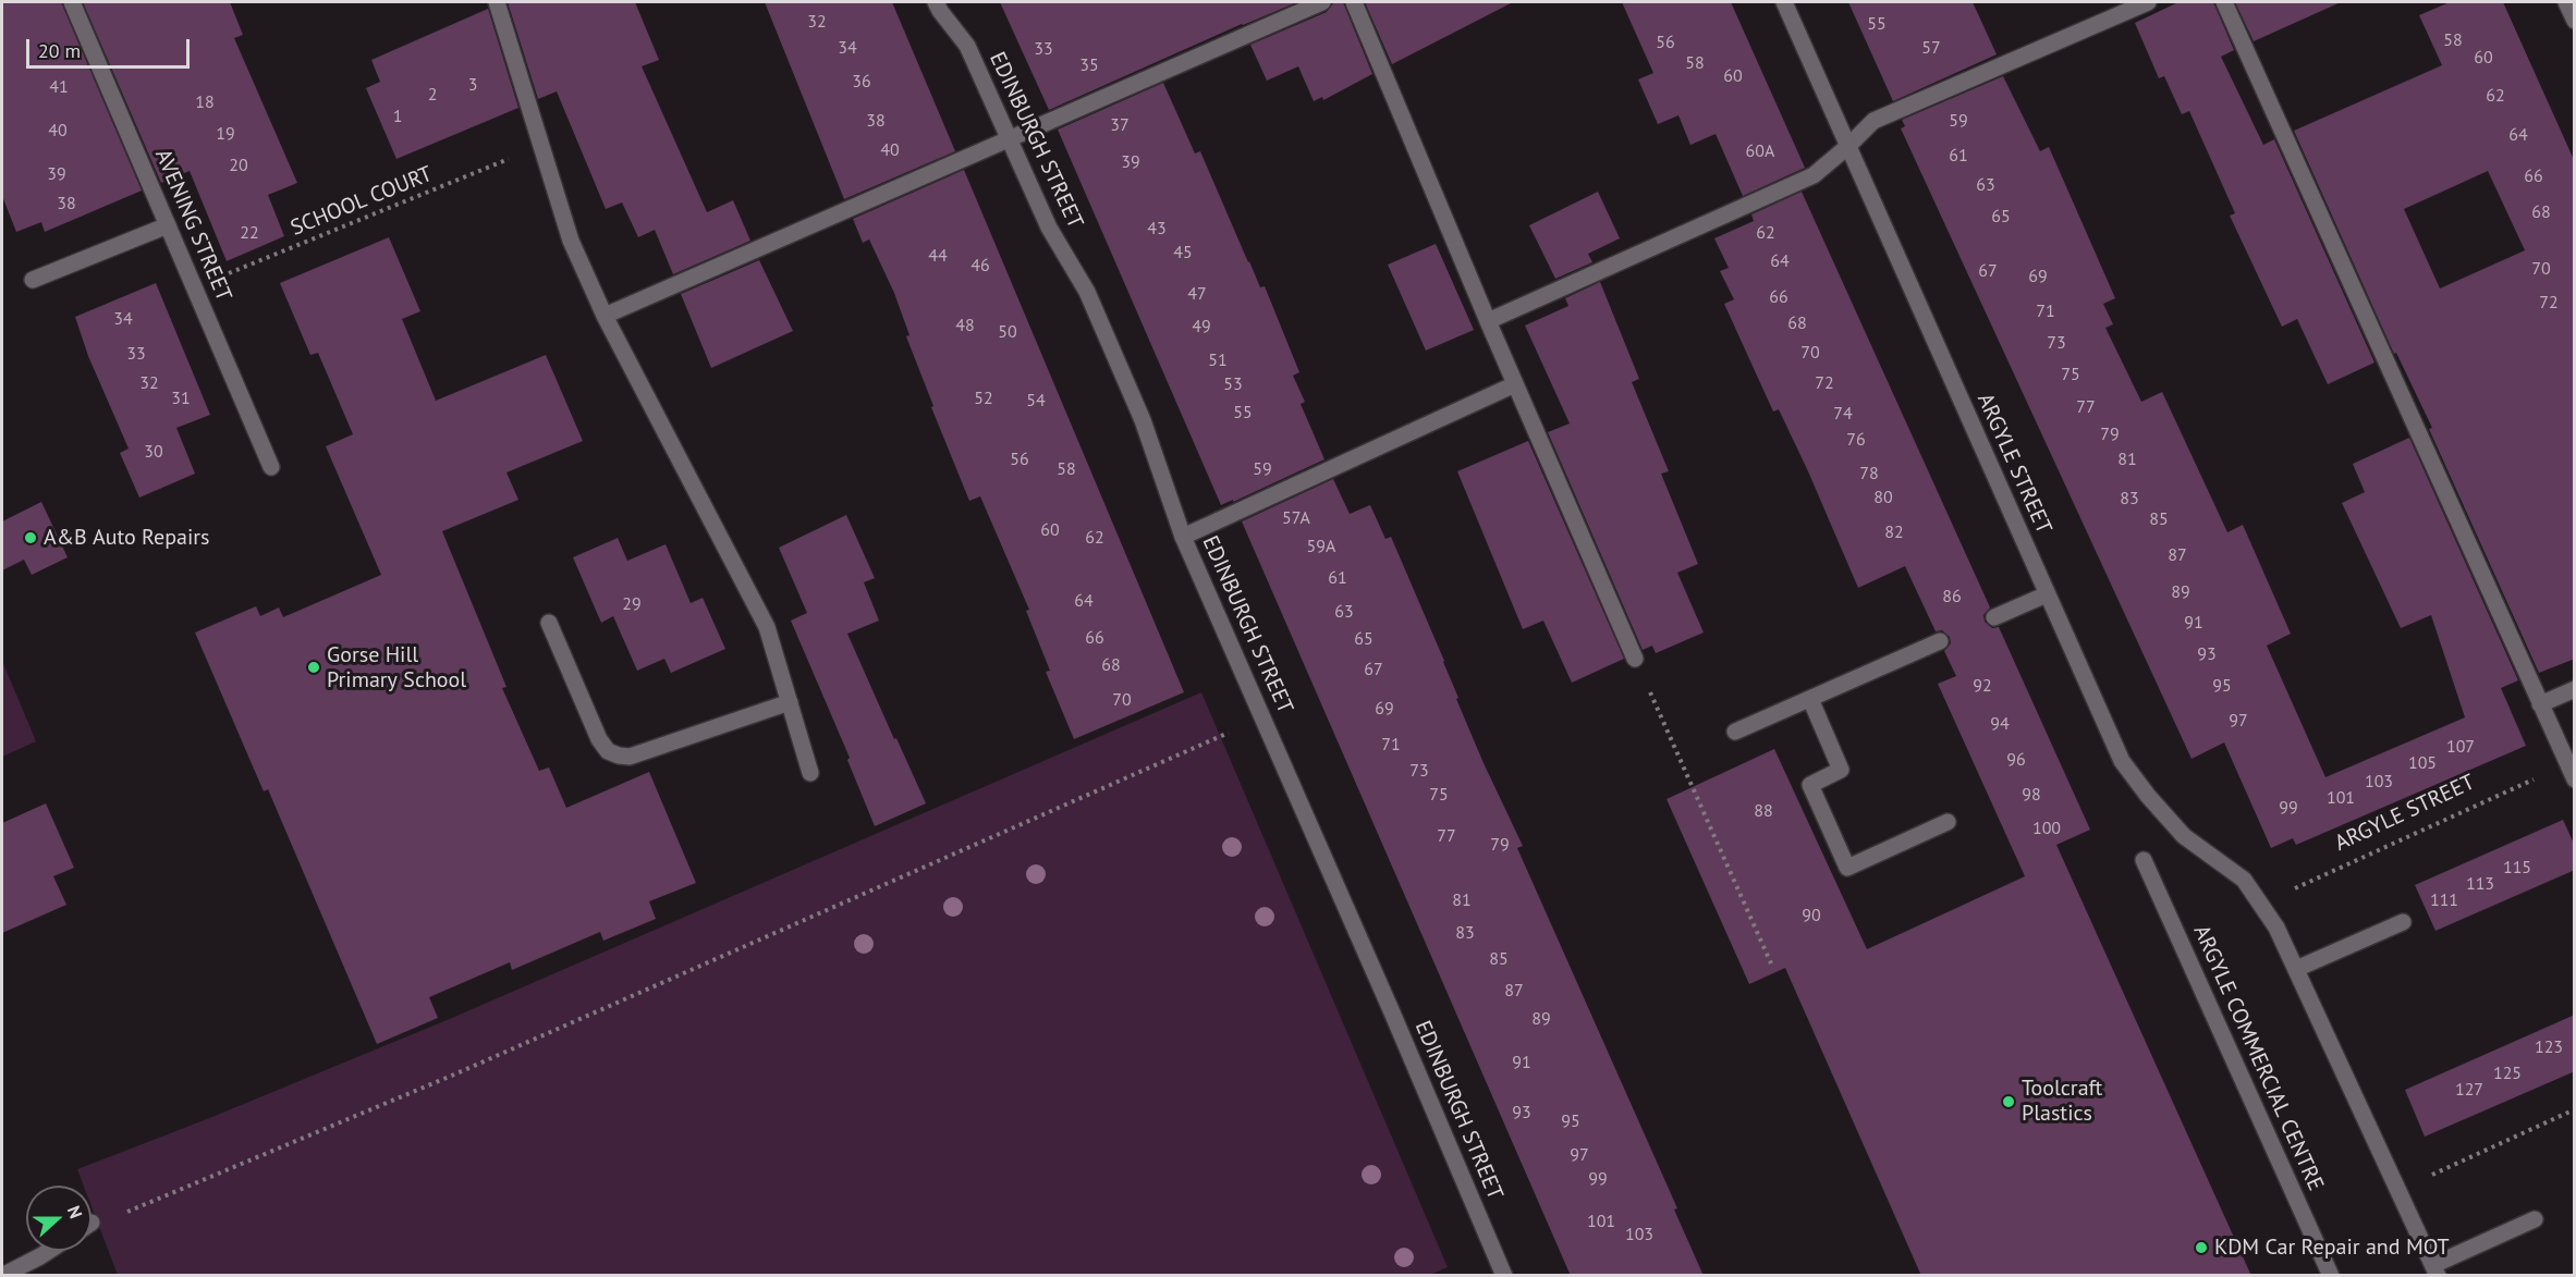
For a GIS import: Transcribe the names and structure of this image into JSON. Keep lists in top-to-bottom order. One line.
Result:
{"streets":{"street":["EDINBURGH STREET","AVENING STREET","ARGYLE STREET","ARGYLE COMMERCIAL CENTRE"],"path":["SCHOOL COURT"]},"crossings":[["SCHOOL COURT","AVENING STREET"]],"places":["A&B Auto Repairs","Gorse Hill Primary School","Toolcraft Plastics","KDM Car Repair and MOT"],"house_numbers":["32","55","58","56","34","57","33","60","58","35","60","36","3","41","2","62","18","1","38","59","37","40","19","64","40","60A","61","39","20","39","66","63","38","68","65","43","22","62","45","44","64","46","70","67","69","47","66","72","71","34","68","48","49","50","73","70","33","51","75","32","72","53","31","52","54","77","55","74","79","76","30","56","81","58","59","78","80","83","57A","85","60","82","62","59A","87","61","89","86","64","29","63","91","66","65","93","68","67","92","95","70","69","97","94","71","107","96","105","73","103","75","98","101","99","88","100","77","79","115","113","81","111","90","83","85","87","89","123","91","125","127","93","95","97","99","101","103"],"scale_bar":"20 m","north":"right"}
